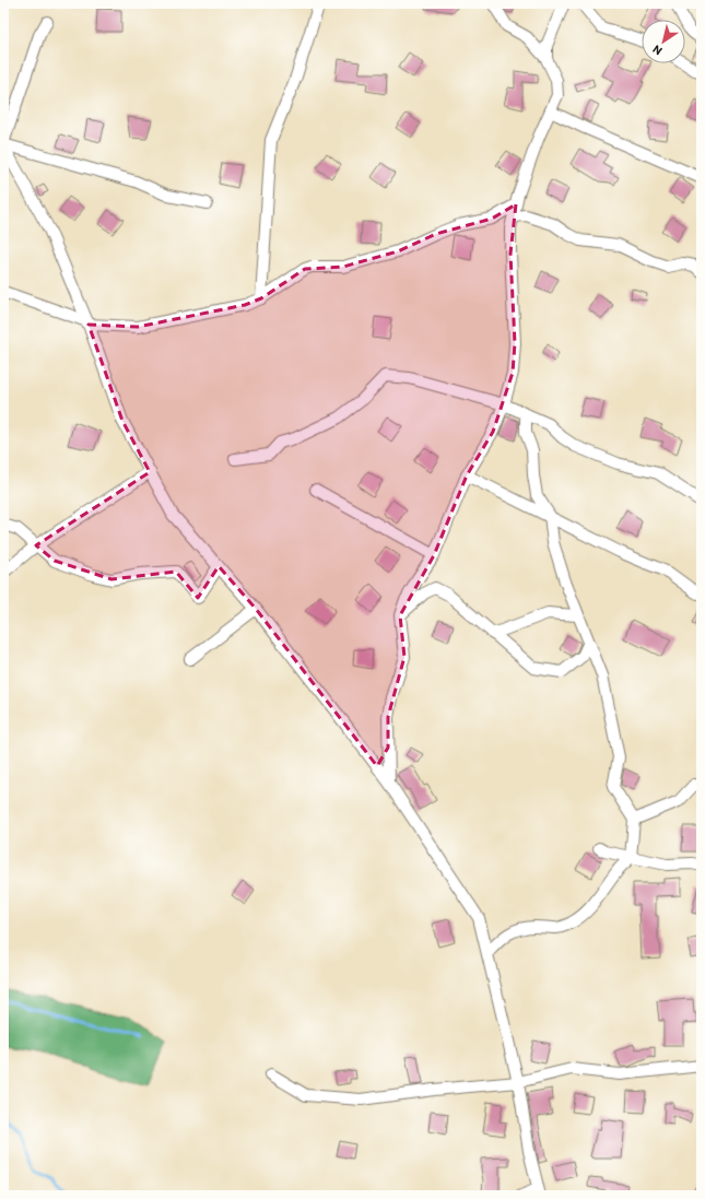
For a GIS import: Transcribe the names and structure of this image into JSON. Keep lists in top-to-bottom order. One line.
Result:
{"north":"bottom left"}
